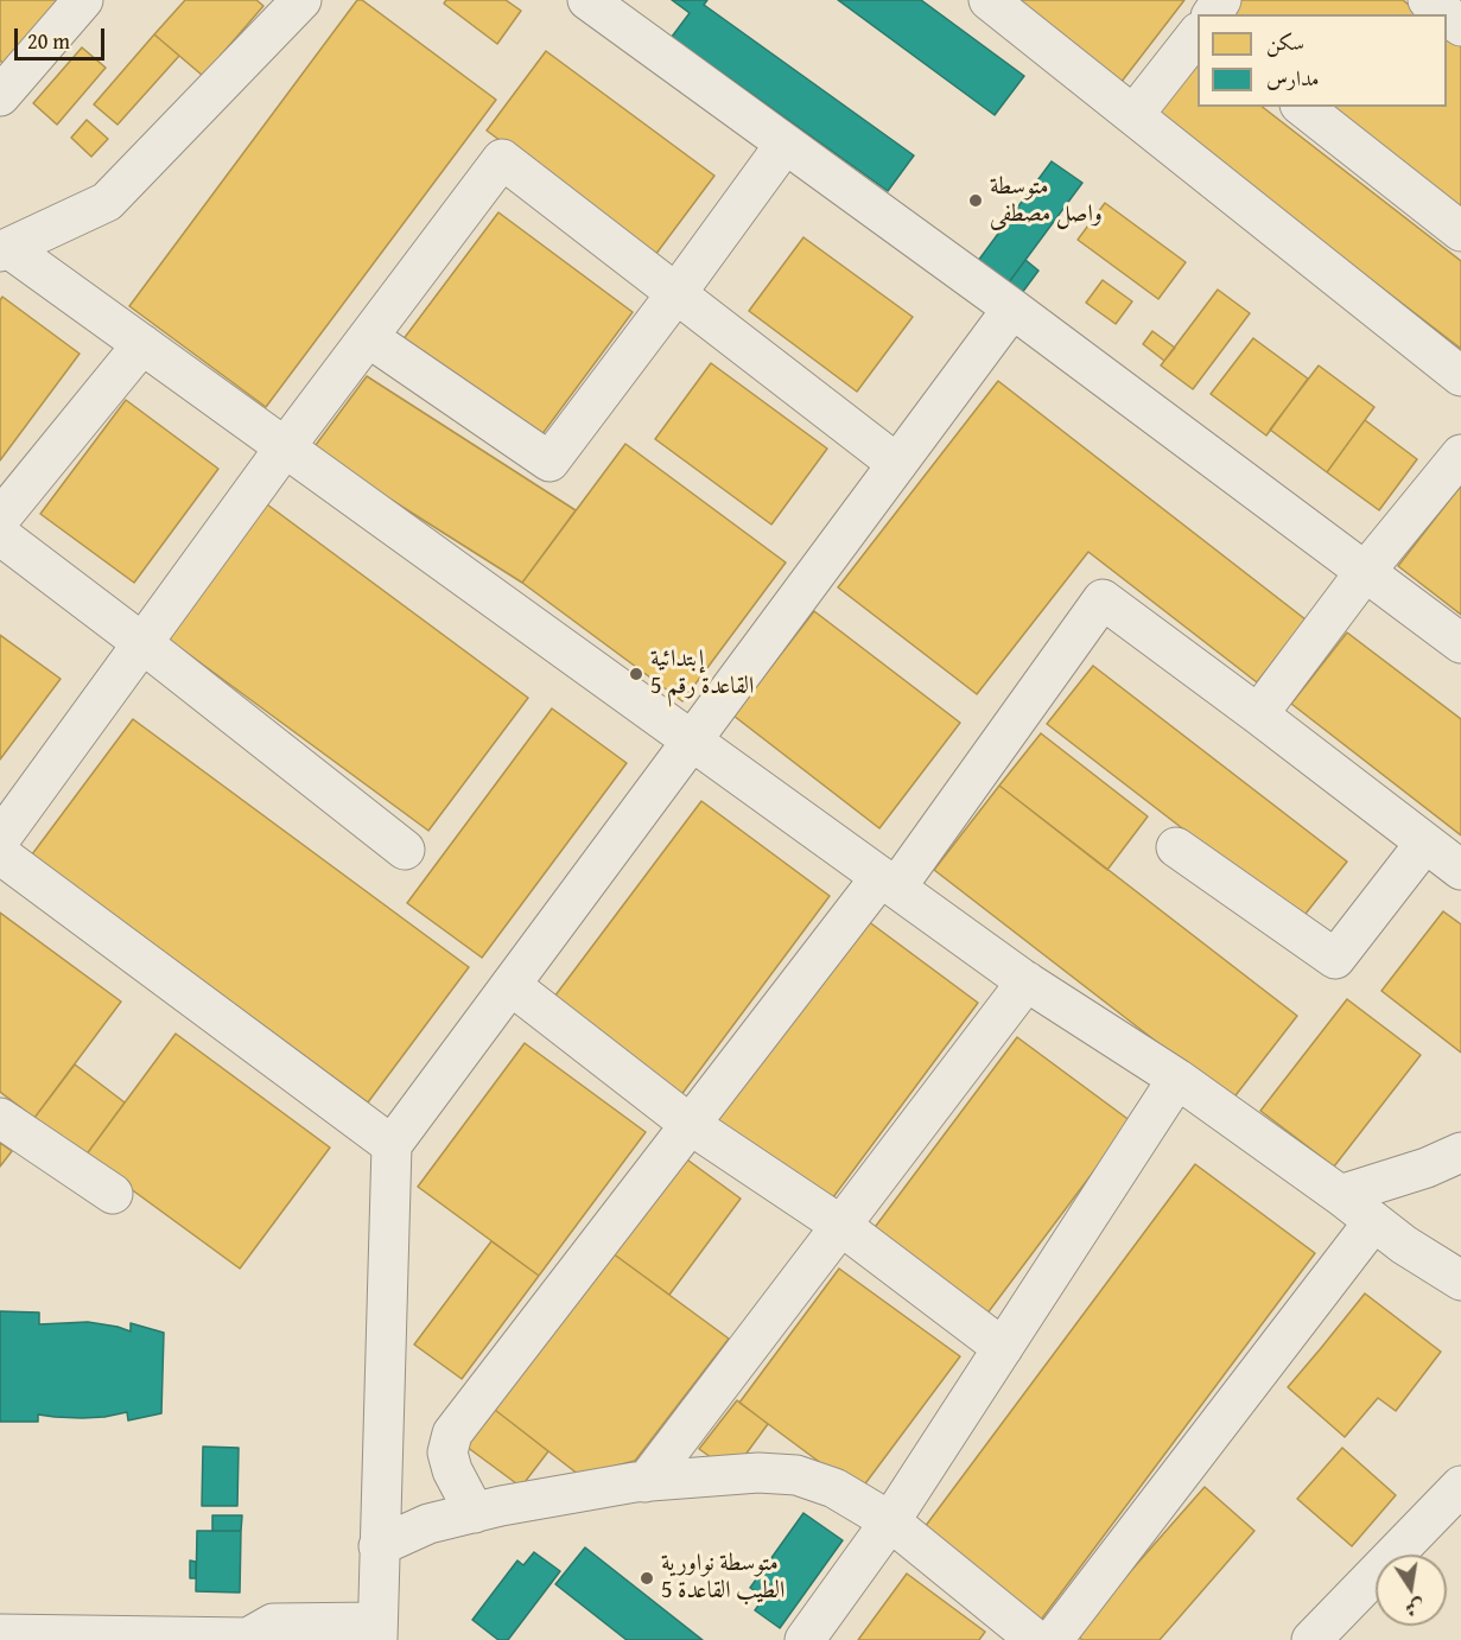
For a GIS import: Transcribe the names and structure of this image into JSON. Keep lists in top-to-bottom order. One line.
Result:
{"places":["متوسطة واصل مصطفى","إبتدائية القاعدة رقم 5","متوسطة نواورية الطيب القاعدة 5"],"legend":["سكن","مدارس"],"scale_bar":"20 m","north":"bottom"}
